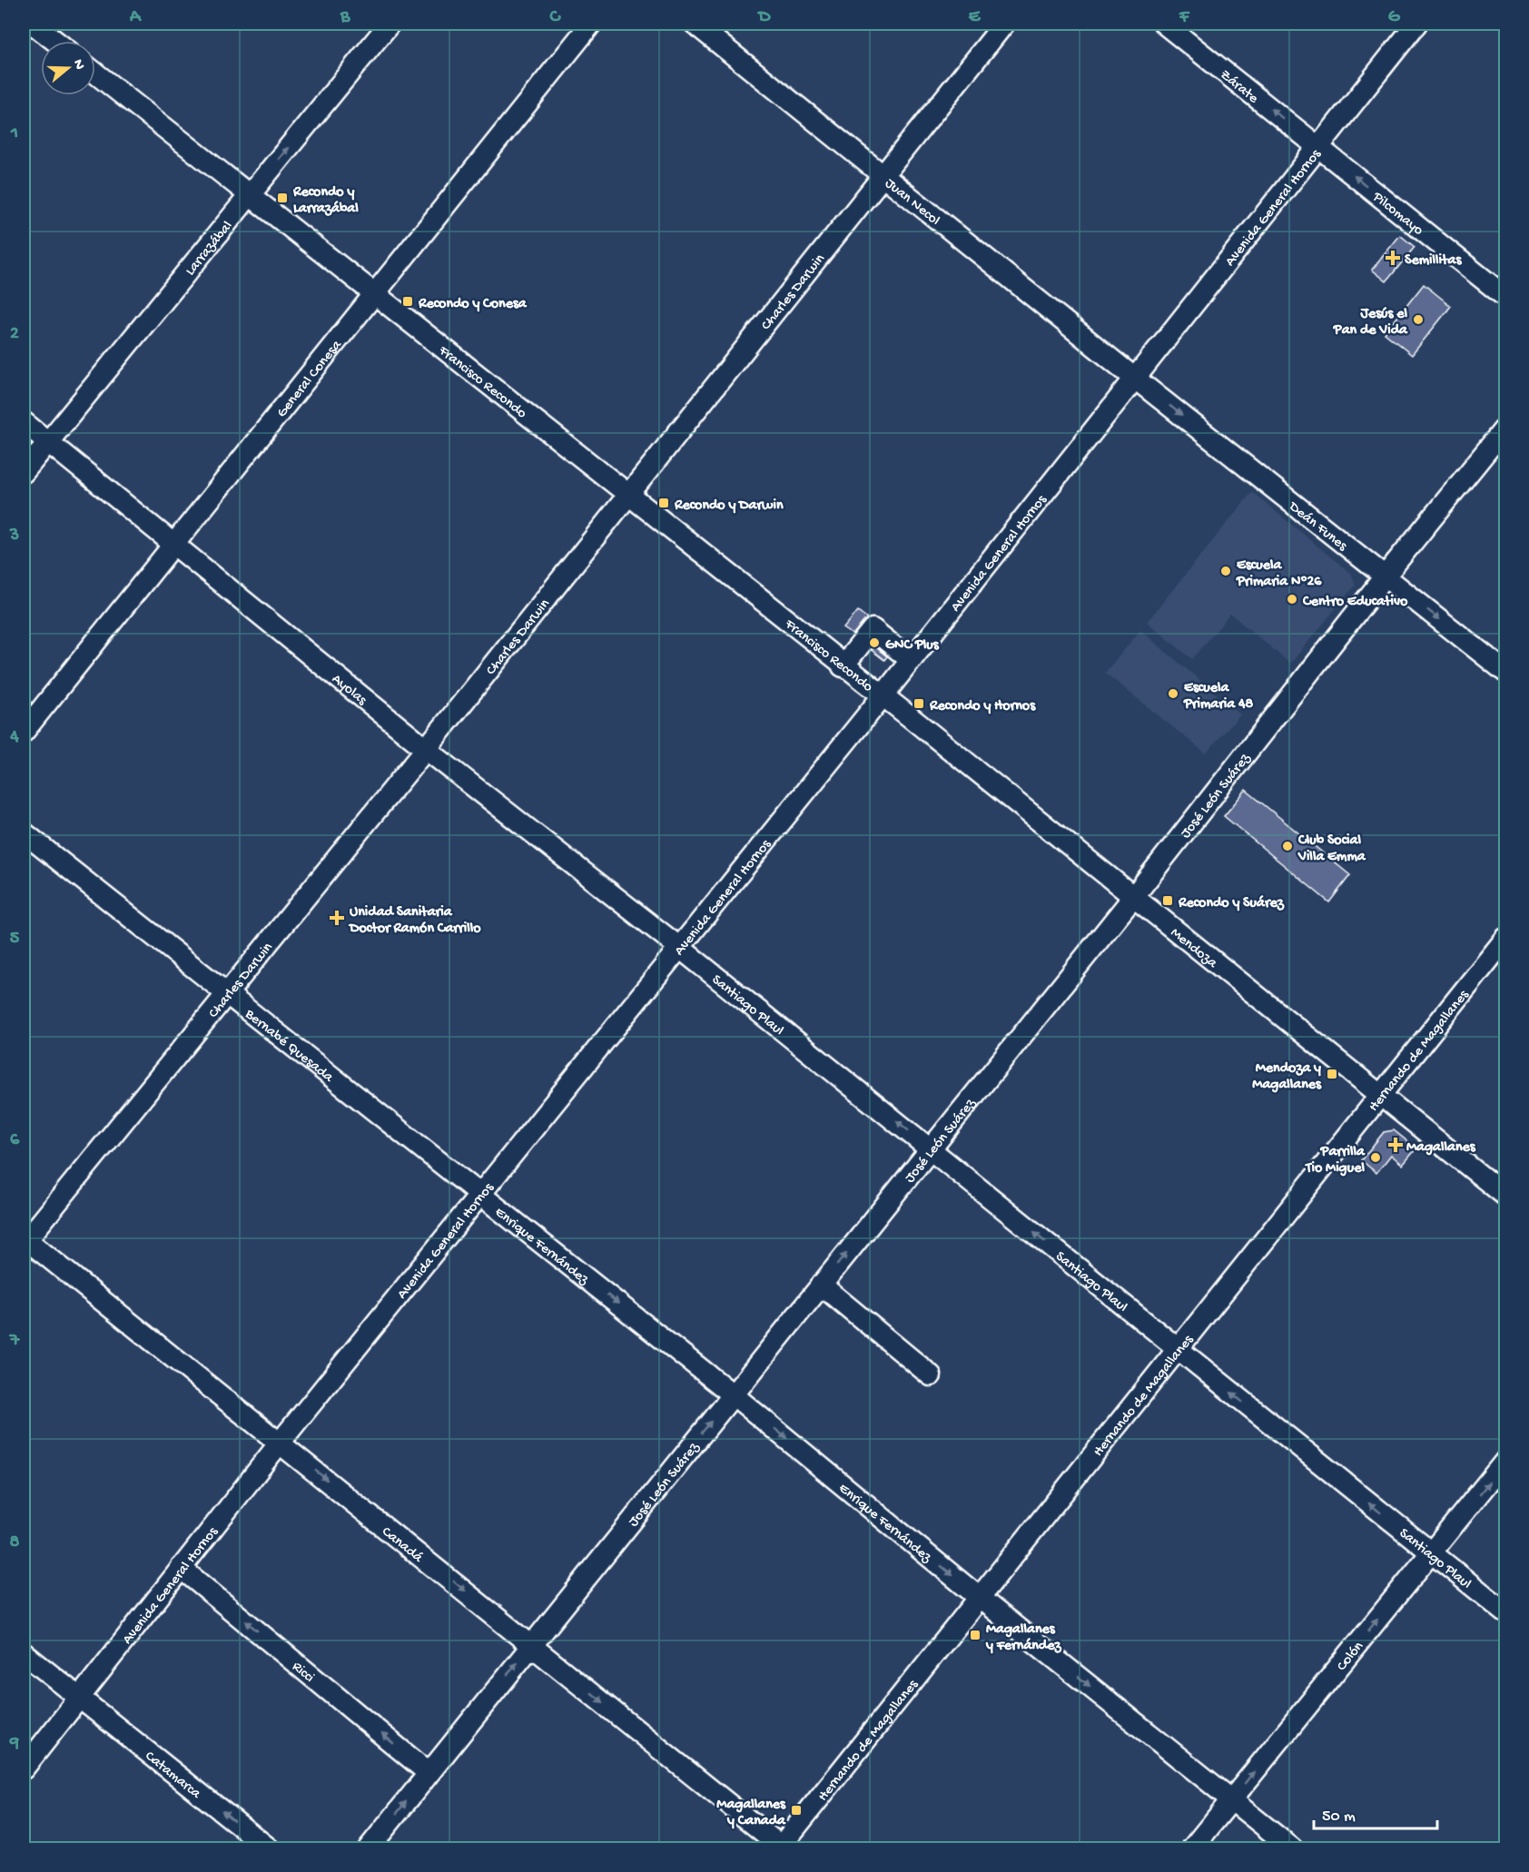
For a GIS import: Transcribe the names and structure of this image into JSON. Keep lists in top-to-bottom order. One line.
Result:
{"streets":{"street":["Zárate","Juan Necol","Avenida General Hornos","Pilcomayo","Larrazábal","Charles Darwin","General Conesa","Francisco Recondo","Deán Funes","Ayolas","José León Suárez","Mendoza","Santiago Plaul","Bernabé Quesada","Hernando de Magallanes","Enrique Fernández","Canadá","Colón","Ricci","Catamarca"]},"crossings":[["Zárate","Avenida General Hornos"],["Zárate","Pilcomayo"],["Juan Necol","Avenida General Hornos"],["Juan Necol","Charles Darwin"],["Juan Necol","Deán Funes"],["Avenida General Hornos","Pilcomayo"],["Avenida General Hornos","Francisco Recondo"],["Avenida General Hornos","Deán Funes"],["Avenida General Hornos","Ayolas"],["Avenida General Hornos","Mendoza"],["Avenida General Hornos","Santiago Plaul"],["Avenida General Hornos","Bernabé Quesada"],["Avenida General Hornos","Enrique Fernández"],["Avenida General Hornos","Canadá"],["Avenida General Hornos","Ricci"],["Avenida General Hornos","Catamarca"],["Larrazábal","Francisco Recondo"],["Larrazábal","Ayolas"],["Charles Darwin","Francisco Recondo"],["Charles Darwin","Ayolas"],["Charles Darwin","Bernabé Quesada"],["Charles Darwin","Canadá"],["General Conesa","Francisco Recondo"],["General Conesa","Ayolas"],["Francisco Recondo","Mendoza"],["Deán Funes","José León Suárez"],["Ayolas","Santiago Plaul"],["José León Suárez","Mendoza"],["José León Suárez","Santiago Plaul"],["José León Suárez","Enrique Fernández"],["José León Suárez","Canadá"],["José León Suárez","Ricci"],["Mendoza","Hernando de Magallanes"],["Santiago Plaul","Hernando de Magallanes"],["Santiago Plaul","Colón"],["Bernabé Quesada","Enrique Fernández"],["Hernando de Magallanes","Enrique Fernández"],["Hernando de Magallanes","Canadá"],["Enrique Fernández","Colón"]],"one_way":["Zárate","Pilcomayo","Larrazábal","Deán Funes","José León Suárez","Santiago Plaul","Enrique Fernández","Canadá","Colón","Ricci","Catamarca"],"places":{"transit":["Recondo y Larrazábal","Recondo y Conesa","Recondo y Darwin","Recondo y Hornos","Recondo y Suárez","Mendoza y Magallanes","Magallanes y Fernández","Magallanes y Canada"],"health":["Semillitas","Unidad Sanitaria Doctor Ramón Carrillo","Magallanes"],"other":["Jesús el Pan de Vida","Escuela Primaria Nº26","Centro Educativo","GNC Plus","Escuela Primaria 48","Club Social Villa Emma","Parrilla Tio Miguel"]},"scale_bar":"50 m","north":"right","grid":{"columns":["A","B","C","D","E","F","G"],"rows":["1","2","3","4","5","6","7","8","9"]}}
